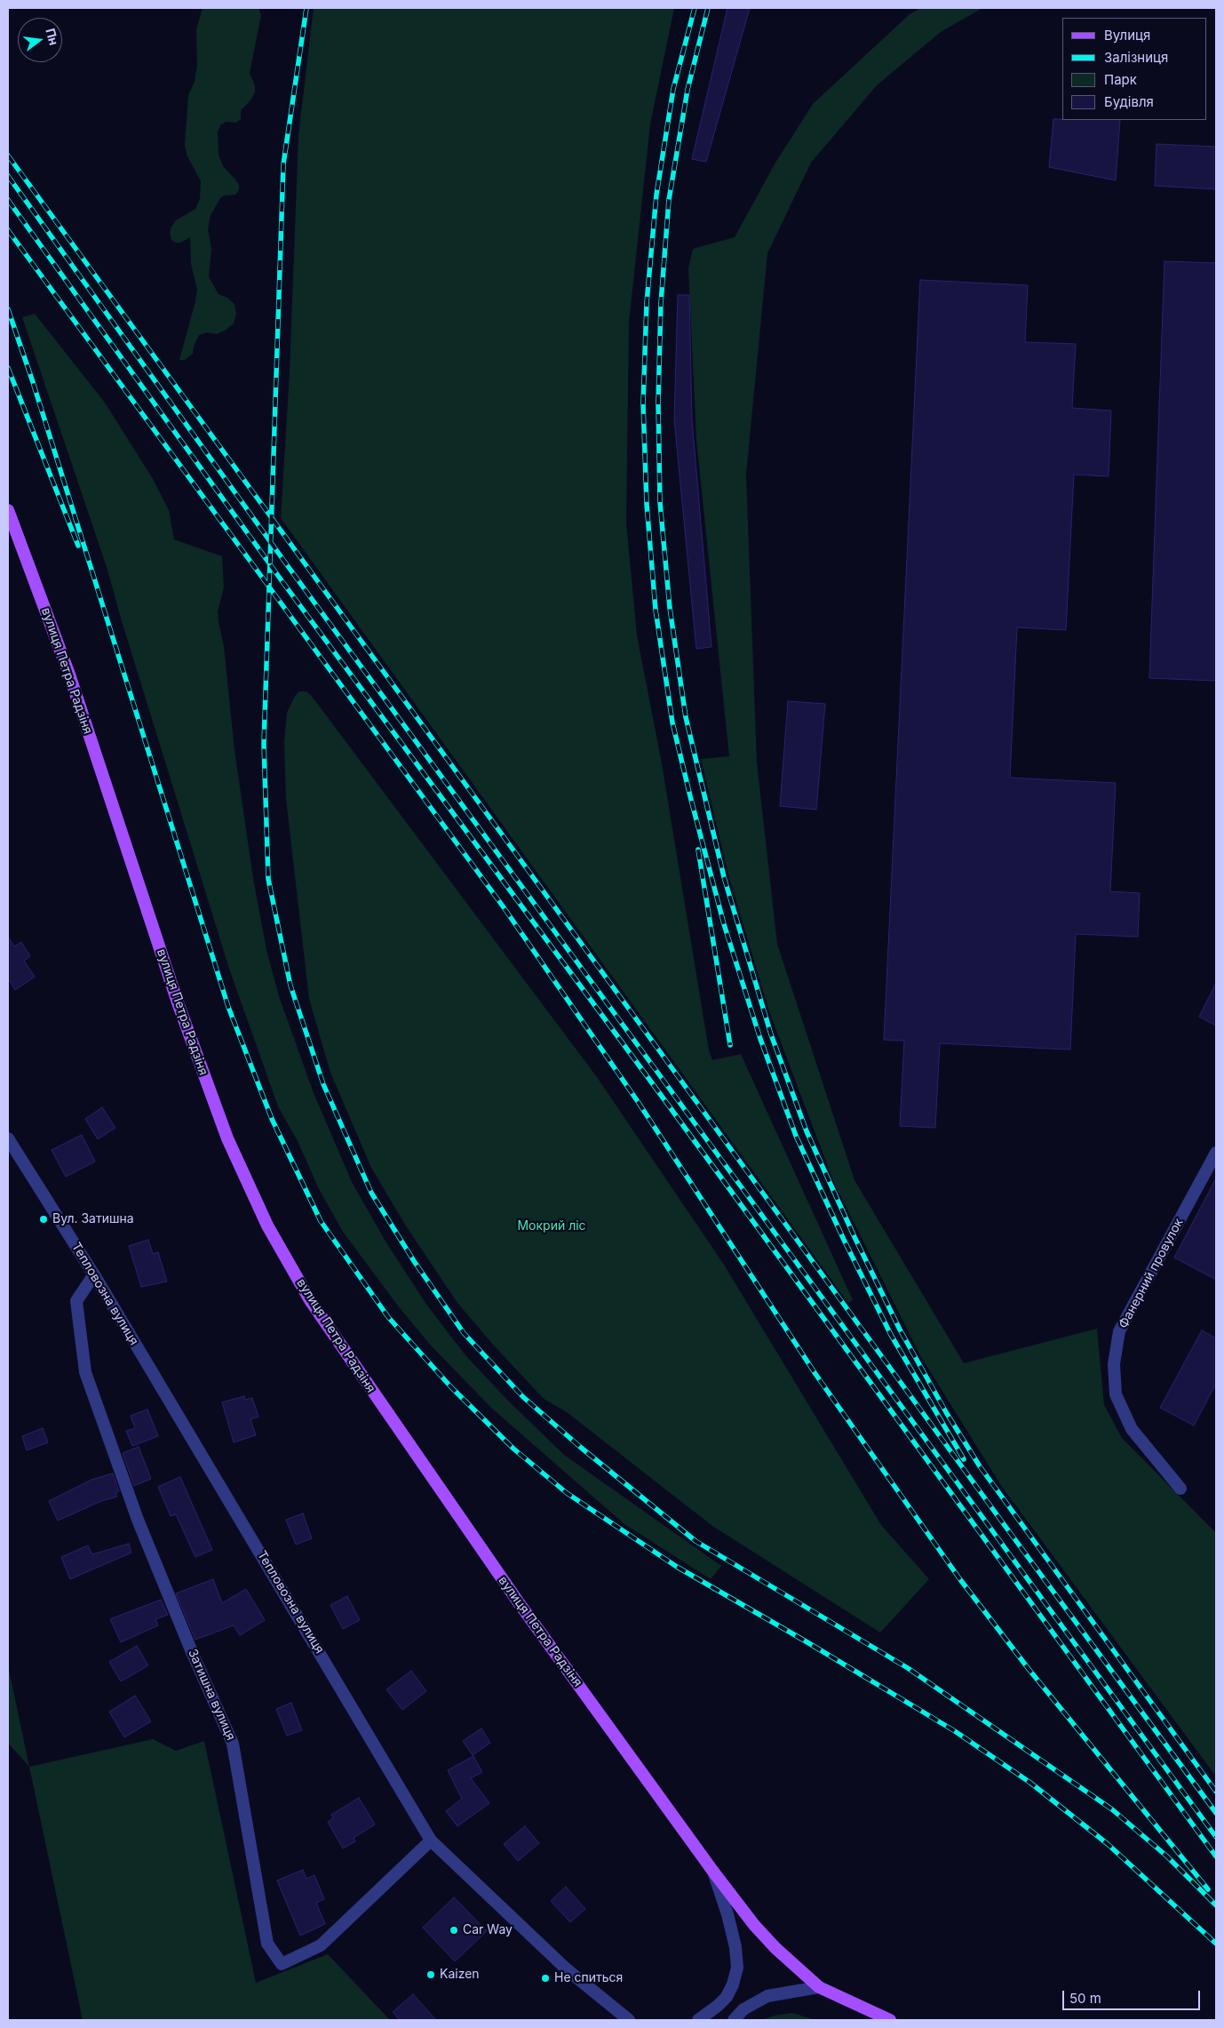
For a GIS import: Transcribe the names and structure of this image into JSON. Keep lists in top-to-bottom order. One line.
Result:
{"streets":{"main road":["вулиця Петра Радзіня"],"street":["Фанерний провулок","Тепловозна вулиця","Затишна вулиця"]},"crossings":[["Тепловозна вулиця","Затишна вулиця"]],"parks":["Мокрий ліс"],"places":["Вул. Затишна","Car Way","Kaizen","Не спиться"],"legend":["Вулиця","Залізниця","Парк","Будівля"],"scale_bar":"50 m","north":"right"}
